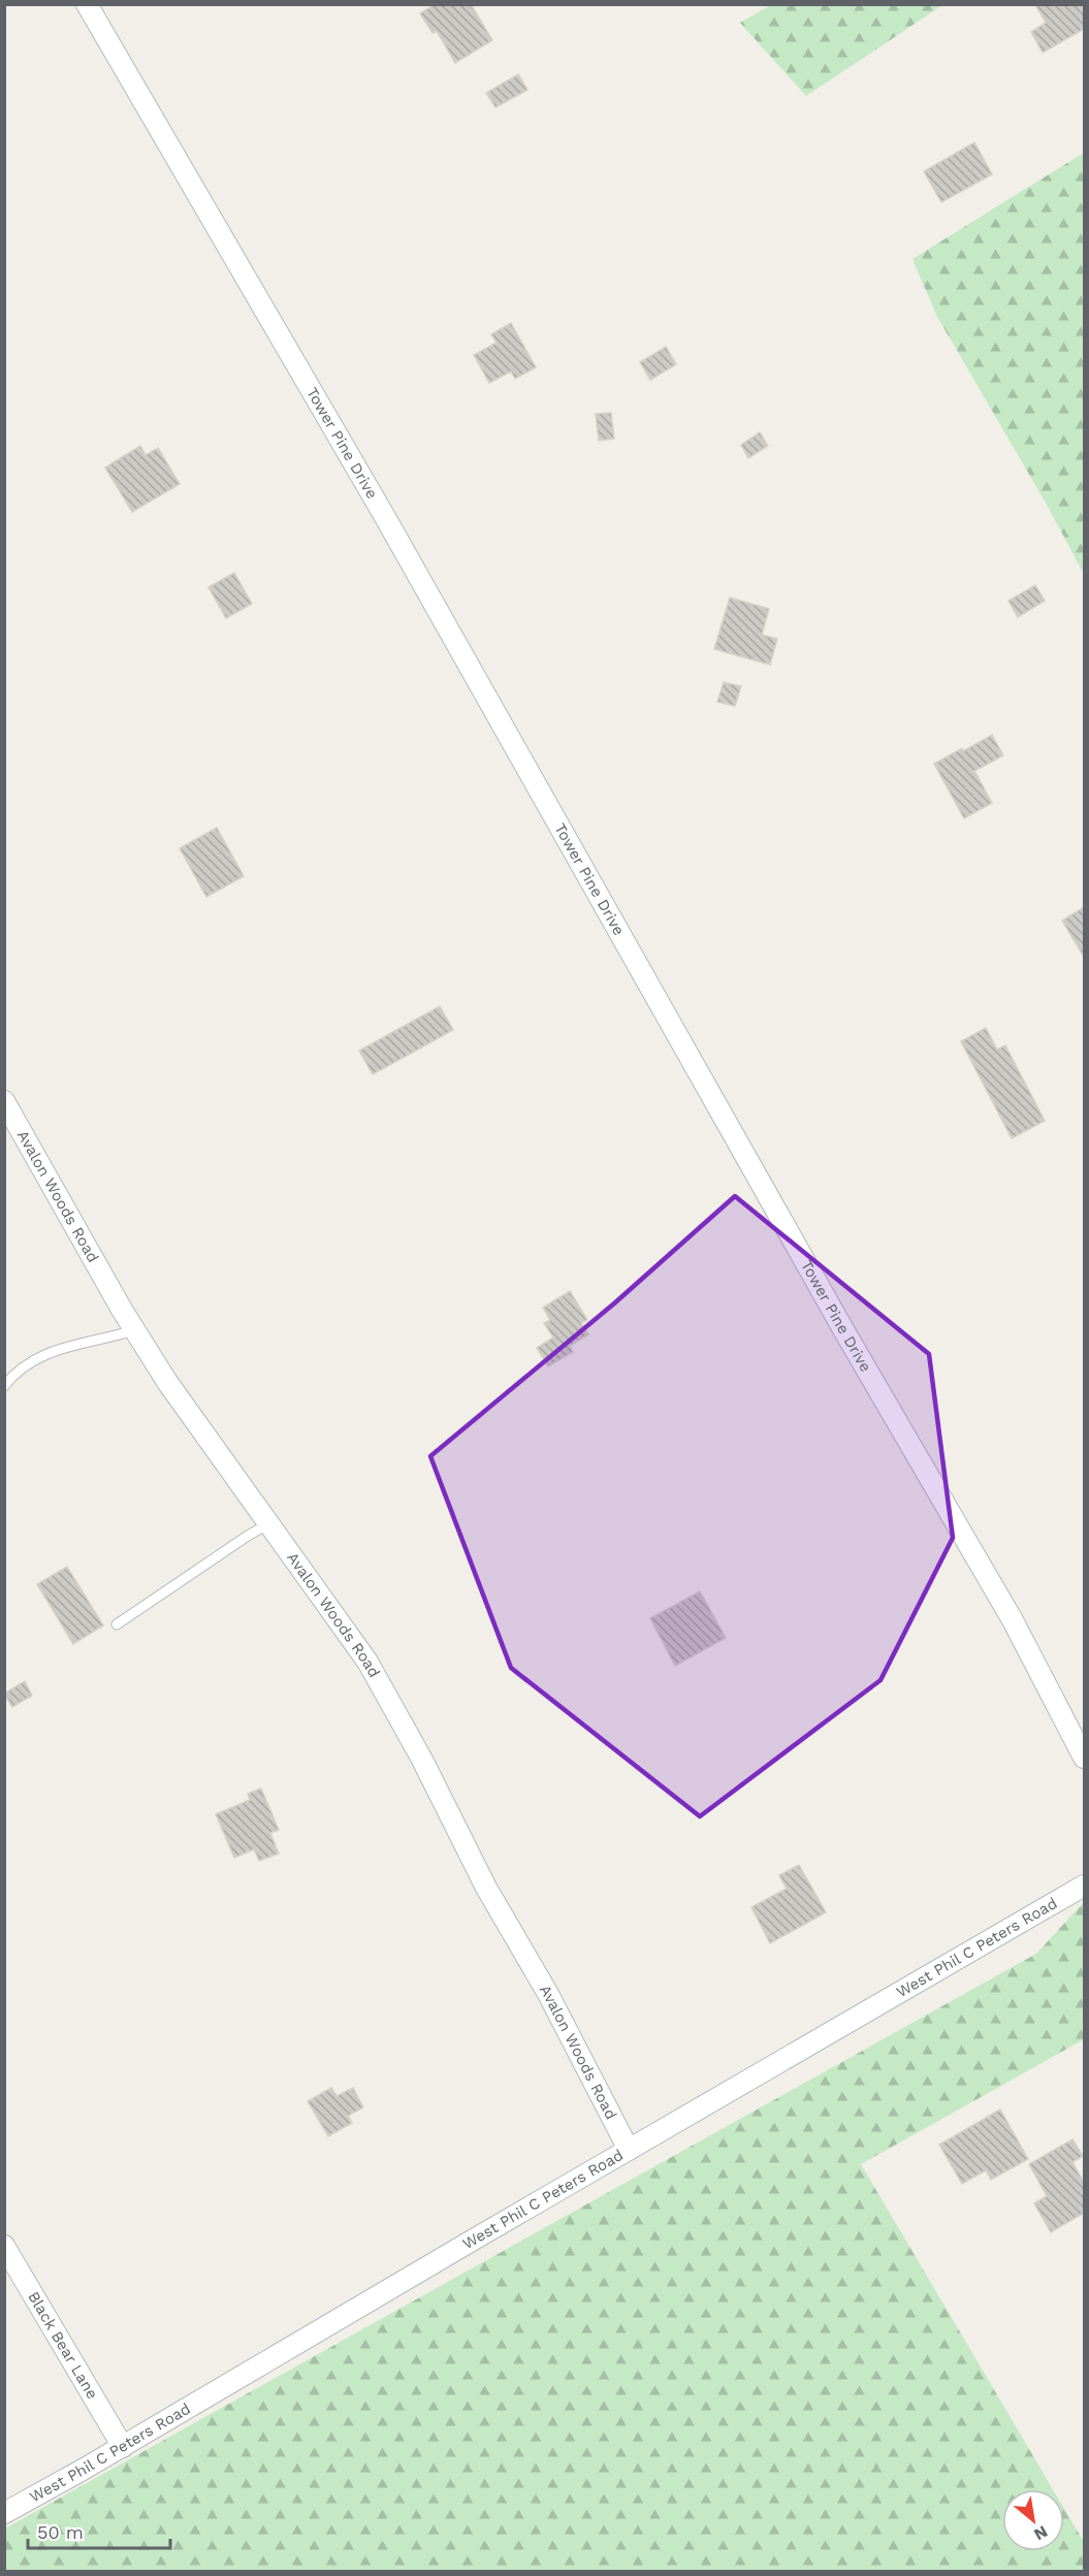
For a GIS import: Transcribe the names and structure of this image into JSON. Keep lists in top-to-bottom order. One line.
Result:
{"streets":{"street":["Tower Pine Drive","Avalon Woods Road","West Phil C Peters Road","Black Bear Lane"]},"crossings":[["Avalon Woods Road","West Phil C Peters Road"],["West Phil C Peters Road","Black Bear Lane"]],"scale_bar":"50 m","north":"bottom right"}
